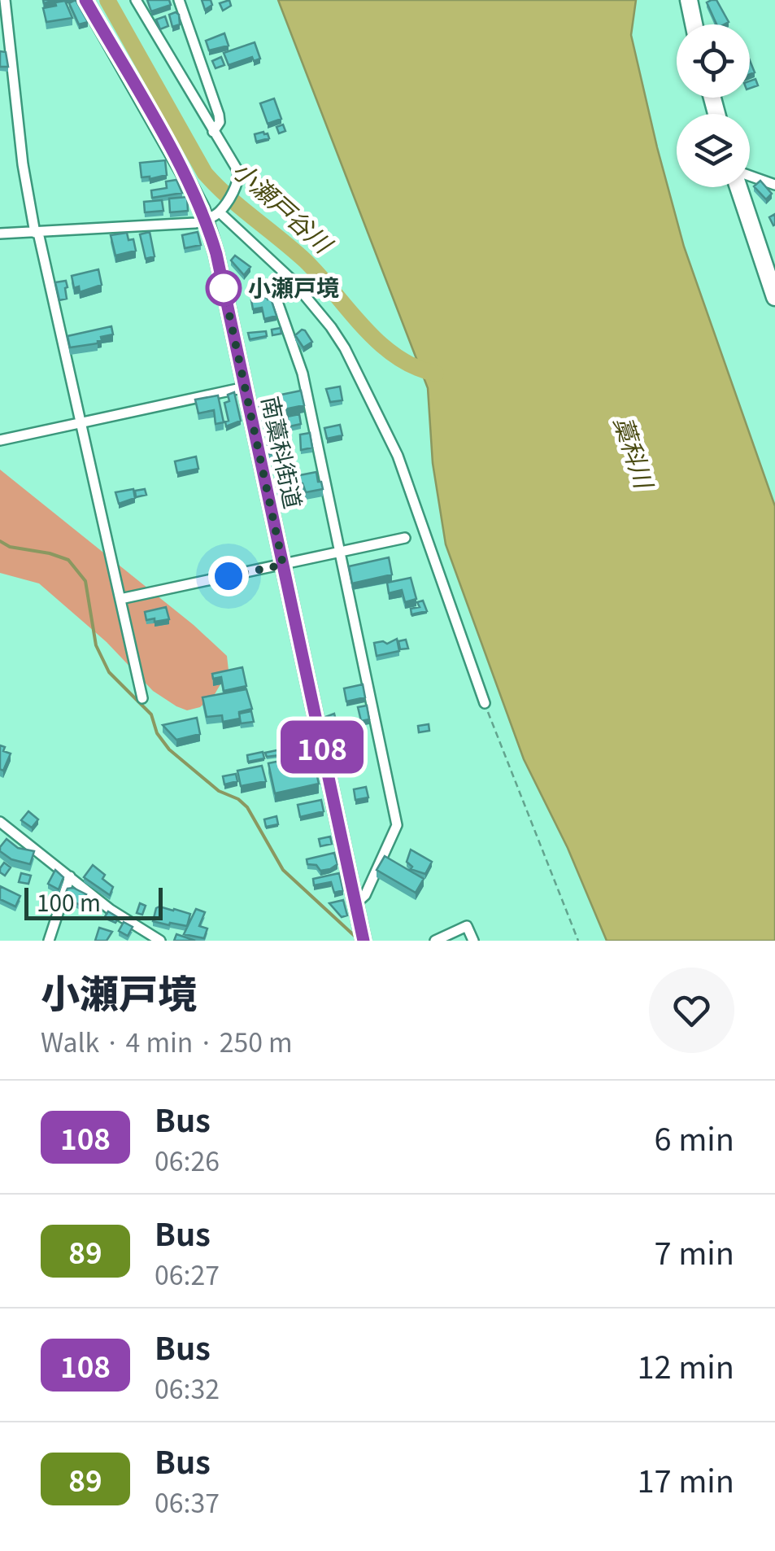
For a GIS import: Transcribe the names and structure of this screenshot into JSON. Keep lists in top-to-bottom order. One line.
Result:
{"streets":{"main road":["南藁科街道"]},"water":["小瀬戸谷川","藁科川"],"places":["小瀬戸境"],"lines":["bus line 108"],"scale_bar":"100 m","page":{"on_map":"108","scale":"100 m","heading":["小瀬戸境","Walk · 4 min · 250 m"],"list":[{"mark":"108","name":"Bus","note":"06:26","value":"6 min"},{"mark":"89","name":"Bus","note":"06:27","value":"7 min"},{"mark":"108","name":"Bus","note":"06:32","value":"12 min"},{"mark":"89","name":"Bus","note":"06:37","value":"17 min"}]}}
